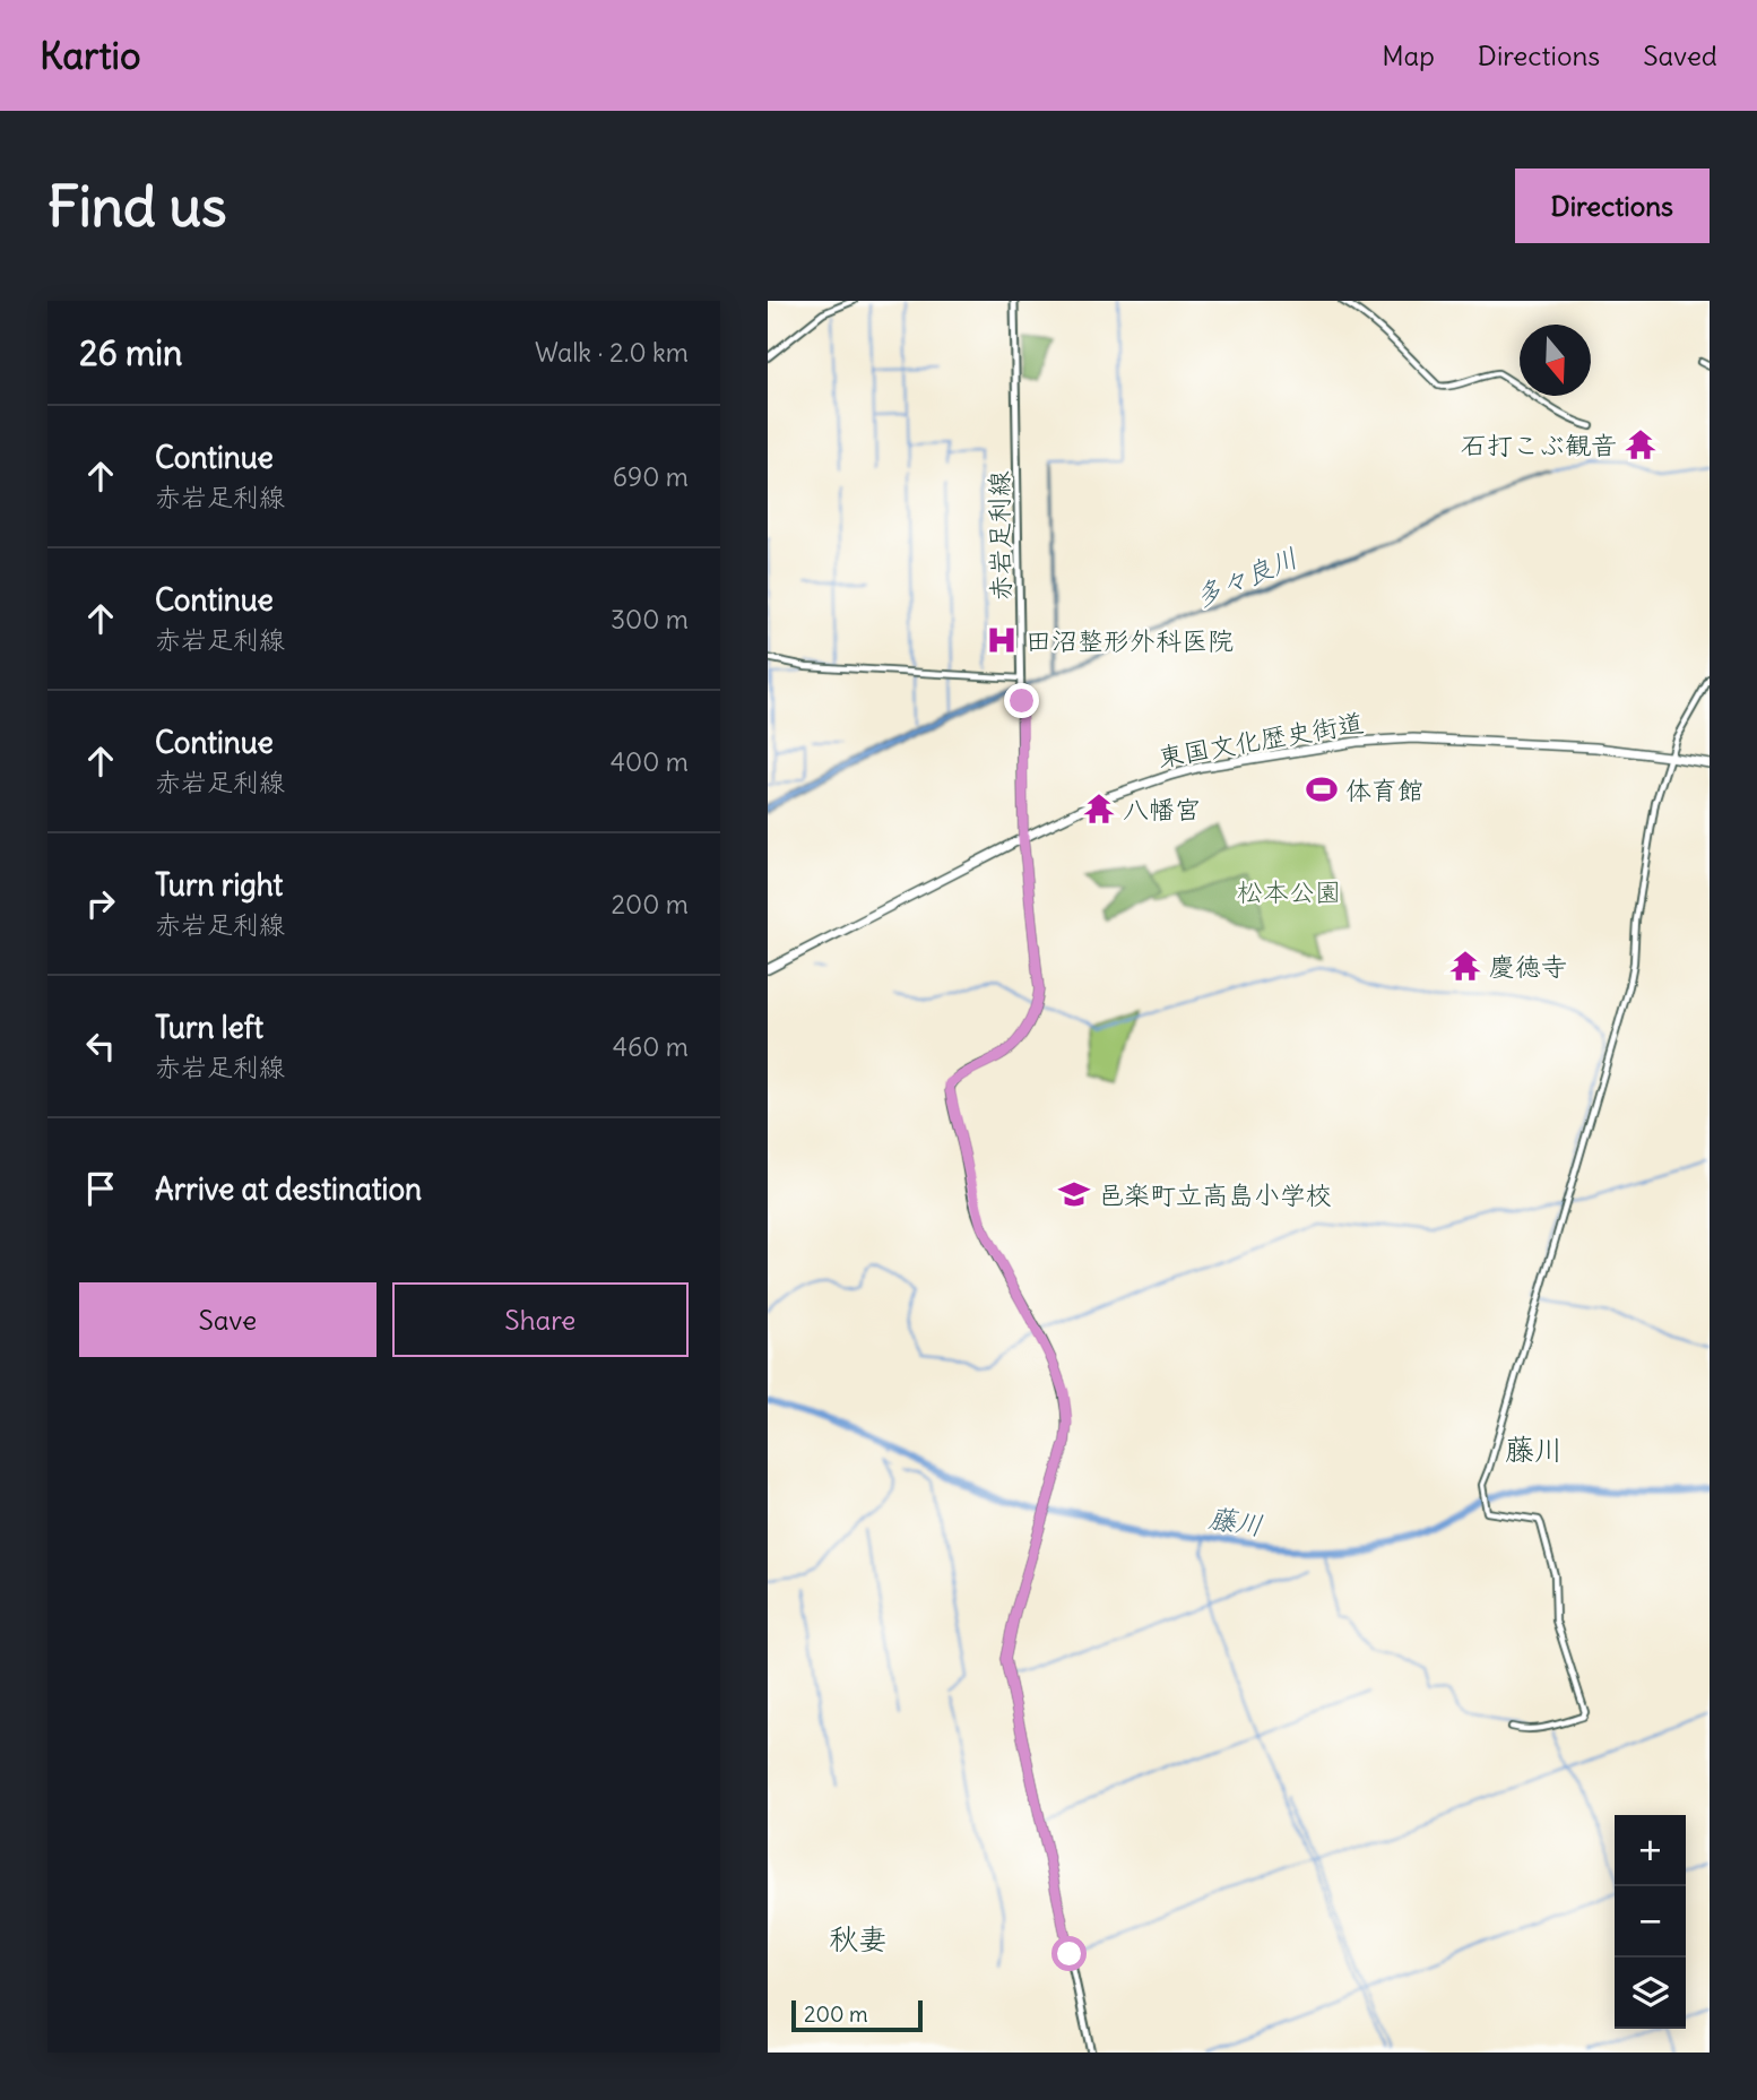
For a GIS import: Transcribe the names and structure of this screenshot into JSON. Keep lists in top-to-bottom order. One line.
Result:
{"streets":{"highway":["東国文化歴史街道"],"main road":["赤岩足利線"]},"crossings":[["赤岩足利線","東国文化歴史街道"]],"districts":["藤川","秋妻"],"water":["多々良川","藤川"],"parks":["松本公園"],"places":{"temple":["石打こぶ観音","八幡宮","慶徳寺"],"hospital":["田沼整形外科医院"],"sports":["体育館"],"school or university":["邑楽町立高島小学校"]},"scale_bar":"200 m","north":"bottom","page":{"header":"Kartio","nav":["Map","Directions","Saved"],"buttons":["Directions",["Save","Share"]],"title":"Find us","heading":["26 min","Walk · 2.0 km"],"list":[["Continue","赤岩足利線","690 m"],["Continue","赤岩足利線","300 m"],["Continue","赤岩足利線","400 m"],["Turn right","赤岩足利線","200 m"],["Turn left","赤岩足利線","460 m"],"Arrive at destination"],"map_buttons":["+","−"],"scale":"200 m"}}
